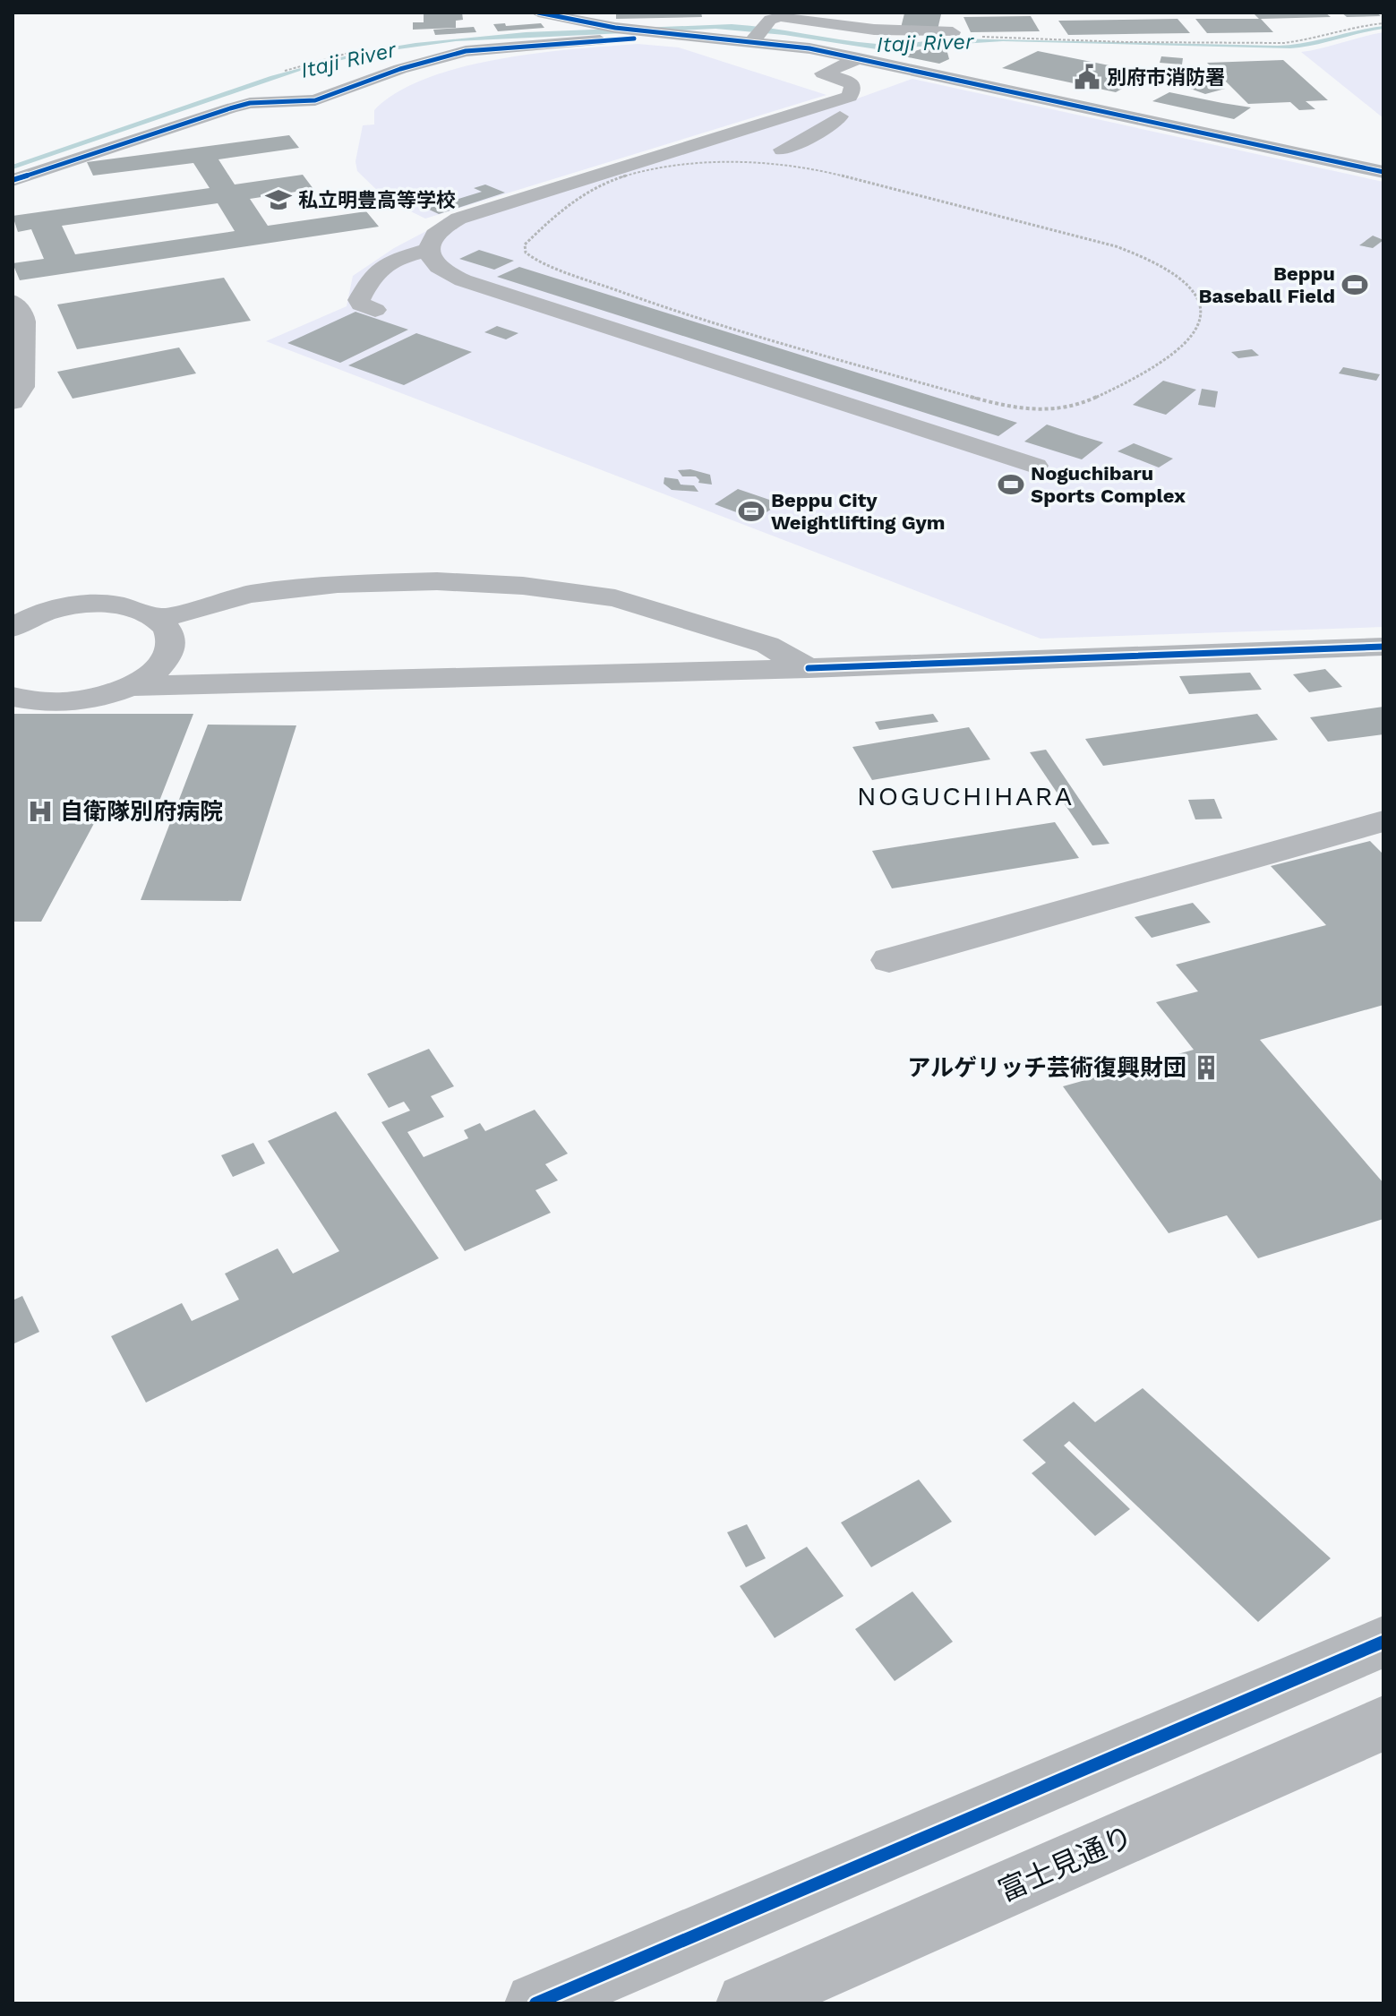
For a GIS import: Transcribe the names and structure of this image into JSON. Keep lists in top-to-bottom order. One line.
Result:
{"streets":{"street":["富士見通り"]},"districts":["NOGUCHIHARA"],"water":["Itaji River"],"places":{"public building":["別府市消防署"],"school or university":["私立明豊高等学校"],"sports":["Beppu Baseball Field","Noguchibaru Sports Complex","Beppu City Weightlifting Gym"],"hospital":["自衛隊別府病院"],"building":["アルゲリッチ芸術復興財団"]}}
